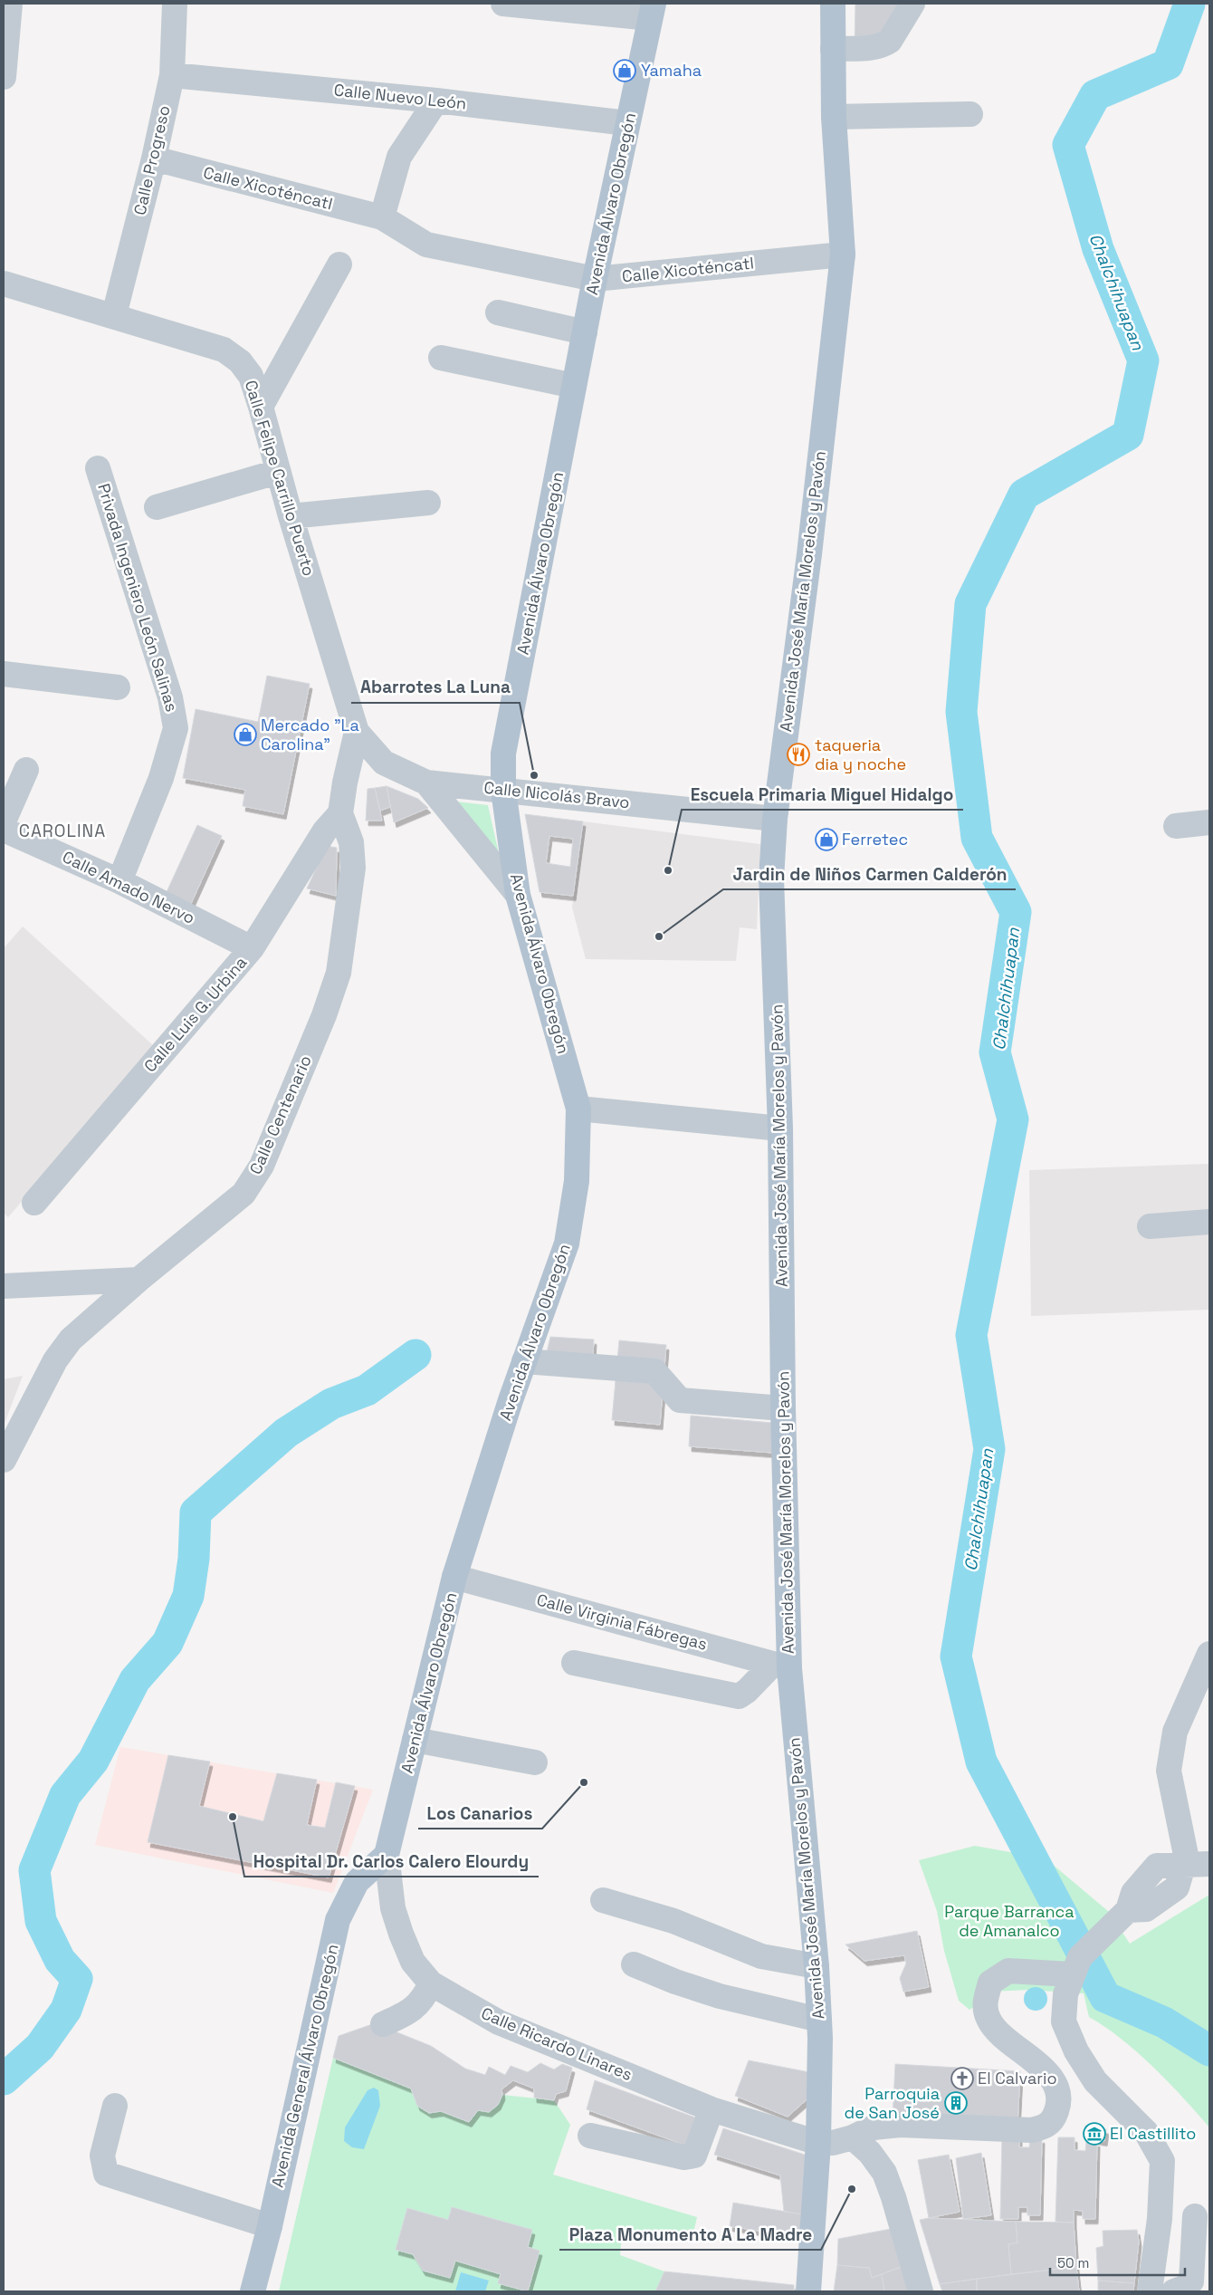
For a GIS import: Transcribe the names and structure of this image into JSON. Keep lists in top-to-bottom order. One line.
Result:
{"streets":{"main road":["Avenida Álvaro Obregón","Avenida José María Morelos y Pavón","Avenida General Álvaro Obregón"],"street":["Calle Nuevo León","Calle Progreso","Calle Xicoténcatl","Calle Felipe Carrillo Puerto","Privada Ingeniero León Salinas","Calle Nicolás Bravo","Calle Amado Nervo","Calle Luis G. Urbina","Calle Centenario","Calle Virginia Fábregas","Calle Ricardo Linares"]},"crossings":[["Calle Nuevo León","Calle Progreso"],["Calle Nuevo León","Avenida Álvaro Obregón"],["Calle Progreso","Calle Xicoténcatl"],["Calle Progreso","Calle Felipe Carrillo Puerto"],["Calle Xicoténcatl","Avenida Álvaro Obregón"],["Calle Xicoténcatl","Avenida José María Morelos y Pavón"],["Avenida Álvaro Obregón","Calle Nicolás Bravo"],["Avenida Álvaro Obregón","Calle Virginia Fábregas"],["Avenida Álvaro Obregón","Calle Ricardo Linares"],["Avenida Álvaro Obregón","Avenida General Álvaro Obregón"],["Calle Felipe Carrillo Puerto","Calle Nicolás Bravo"],["Avenida José María Morelos y Pavón","Calle Nicolás Bravo"],["Avenida José María Morelos y Pavón","Calle Virginia Fábregas"],["Avenida José María Morelos y Pavón","Calle Ricardo Linares"],["Privada Ingeniero León Salinas","Calle Amado Nervo"],["Calle Amado Nervo","Calle Luis G. Urbina"],["Calle Luis G. Urbina","Calle Centenario"],["Calle Ricardo Linares","Avenida General Álvaro Obregón"]],"districts":["CAROLINA"],"water":["Chalchihuapan"],"parks":["Parque Barranca de Amanalco"],"places":{"shop":["Yamaha","Mercado \"La Carolina\"","Ferretec"],"restaurant":["taqueria dia y noche"],"other":["Abarrotes La Luna","Escuela Primaria Miguel Hidalgo","Jardin de Niños Carmen Calderón","Los Canarios","Hospital Dr. Carlos Calero Elourdy","Plaza Monumento A La Madre"],"church":["El Calvario"],"building":["Parroquia de San José"],"museum":["El Castillito"]},"scale_bar":"50 m"}
